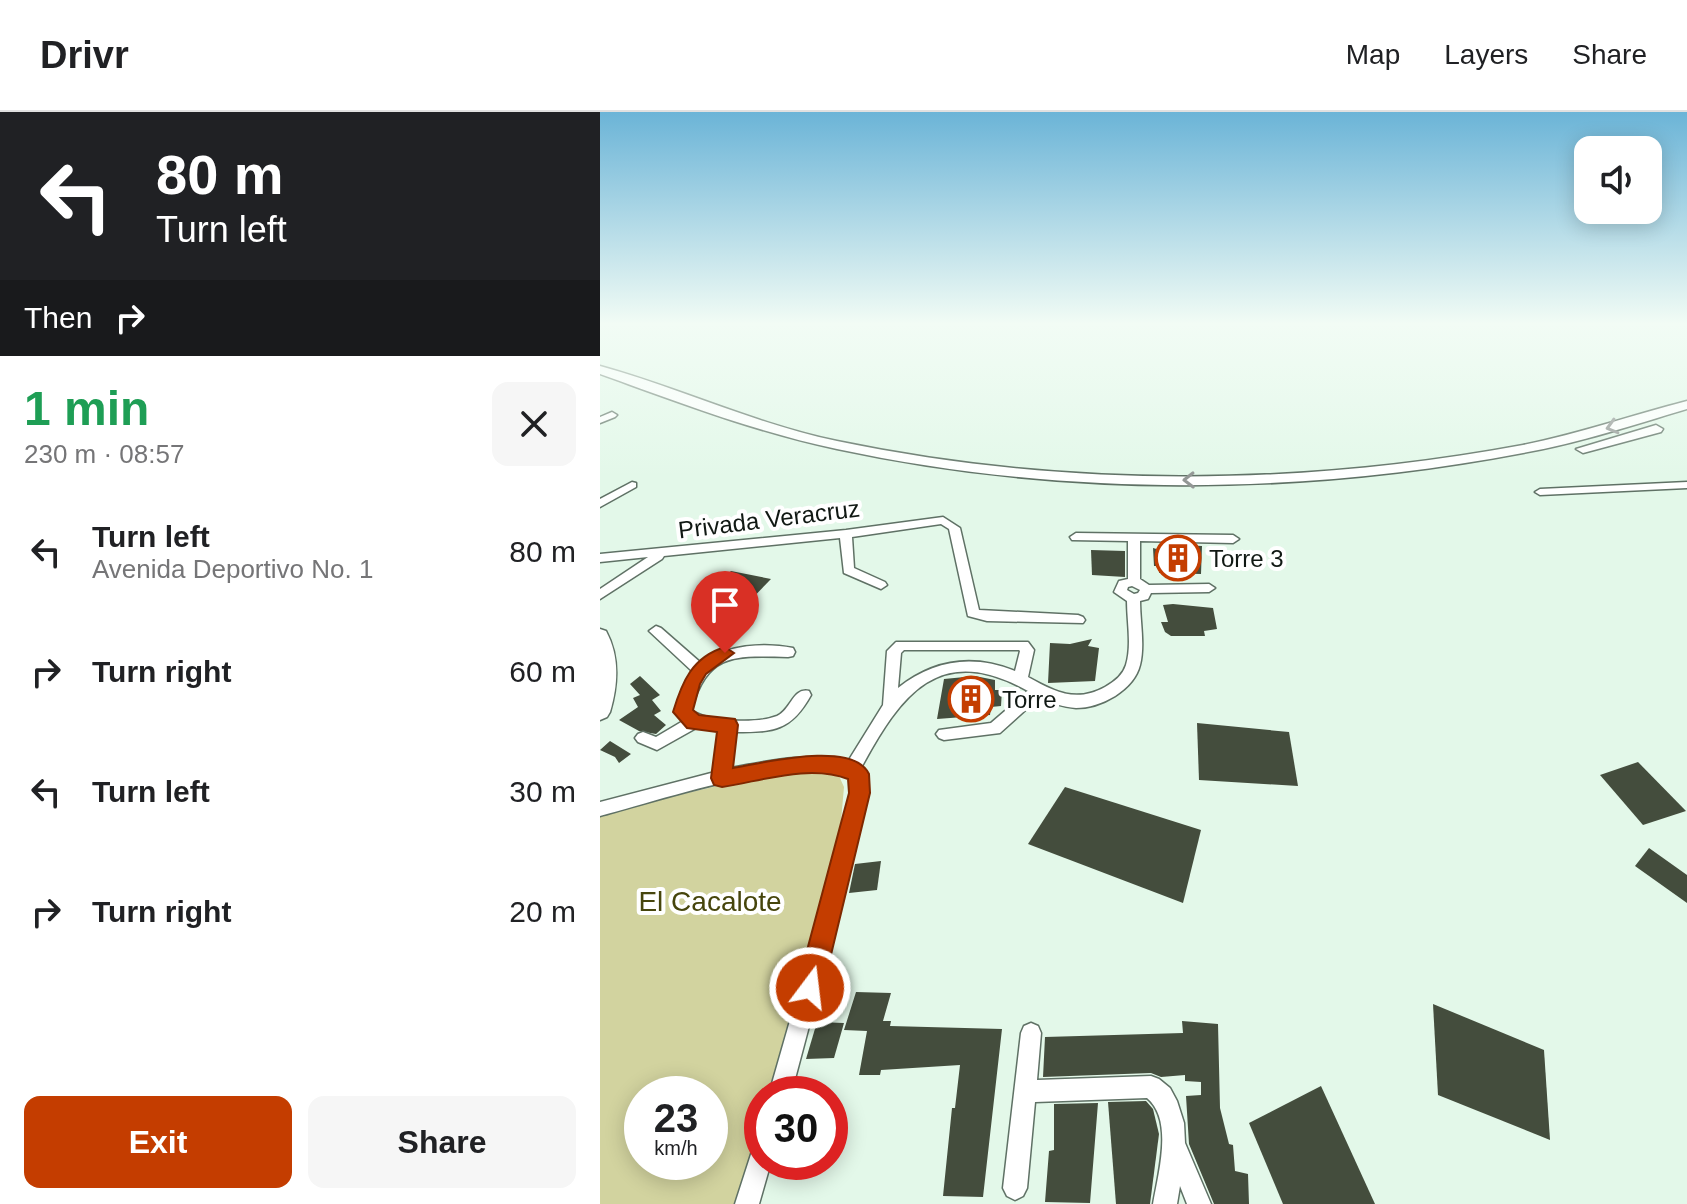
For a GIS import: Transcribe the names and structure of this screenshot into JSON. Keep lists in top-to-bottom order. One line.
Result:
{"streets":{"street":["Privada Veracruz"]},"parks":["El Cacalote"],"places":{"building":["Torre 3","Torre"]},"page":{"header":"Drivr","nav":["Map","Layers","Share"],"turn":["80 m","Turn left"],"then":"Then","heading":["1 min","230 m · 08:57"],"list":[{"name":"Turn left","note":"Avenida Deportivo No. 1","value":"80 m"},{"name":"Turn right","value":"60 m"},{"name":"Turn left","value":"30 m"},{"name":"Turn right","value":"20 m"}],"speed":"23 km/h","limit":"30","buttons":["Exit","Share"]}}
